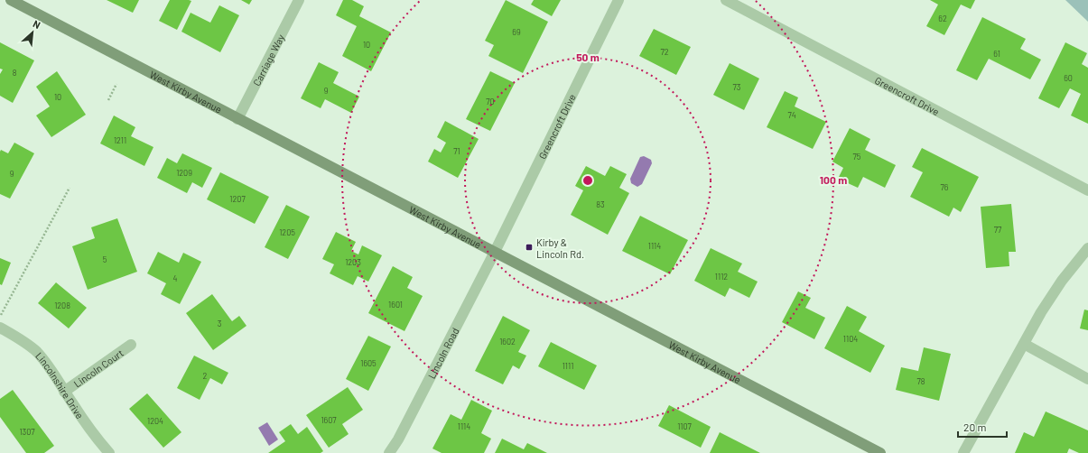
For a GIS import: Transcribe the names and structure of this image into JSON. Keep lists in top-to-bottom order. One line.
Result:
{"streets":{"main road":["West Kirby Avenue"],"street":["Carriage Way","Greencroft Drive","Lincoln Road","Lincoln Court","Lincolnshire Drive"]},"crossings":[["Carriage Way","West Kirby Avenue"],["West Kirby Avenue","Greencroft Drive"],["West Kirby Avenue","Lincoln Road"],["Greencroft Drive","Lincoln Road"],["Lincoln Court","Lincolnshire Drive"]],"places":{"transit":["Kirby & Lincoln Rd."]},"house_numbers":["62","69","10","72","61","8","60","73","9","10","70","74","1211","71","75","1209","9","76","1207","83","77","1205","1114","5","1203","1112","4","1601","1208","3","1104","1602","1605","1111","2","78","1607","1204","1114","1107","1307"],"scale_bar":"20 m","north":"top right","rings":["50 m","100 m"]}
